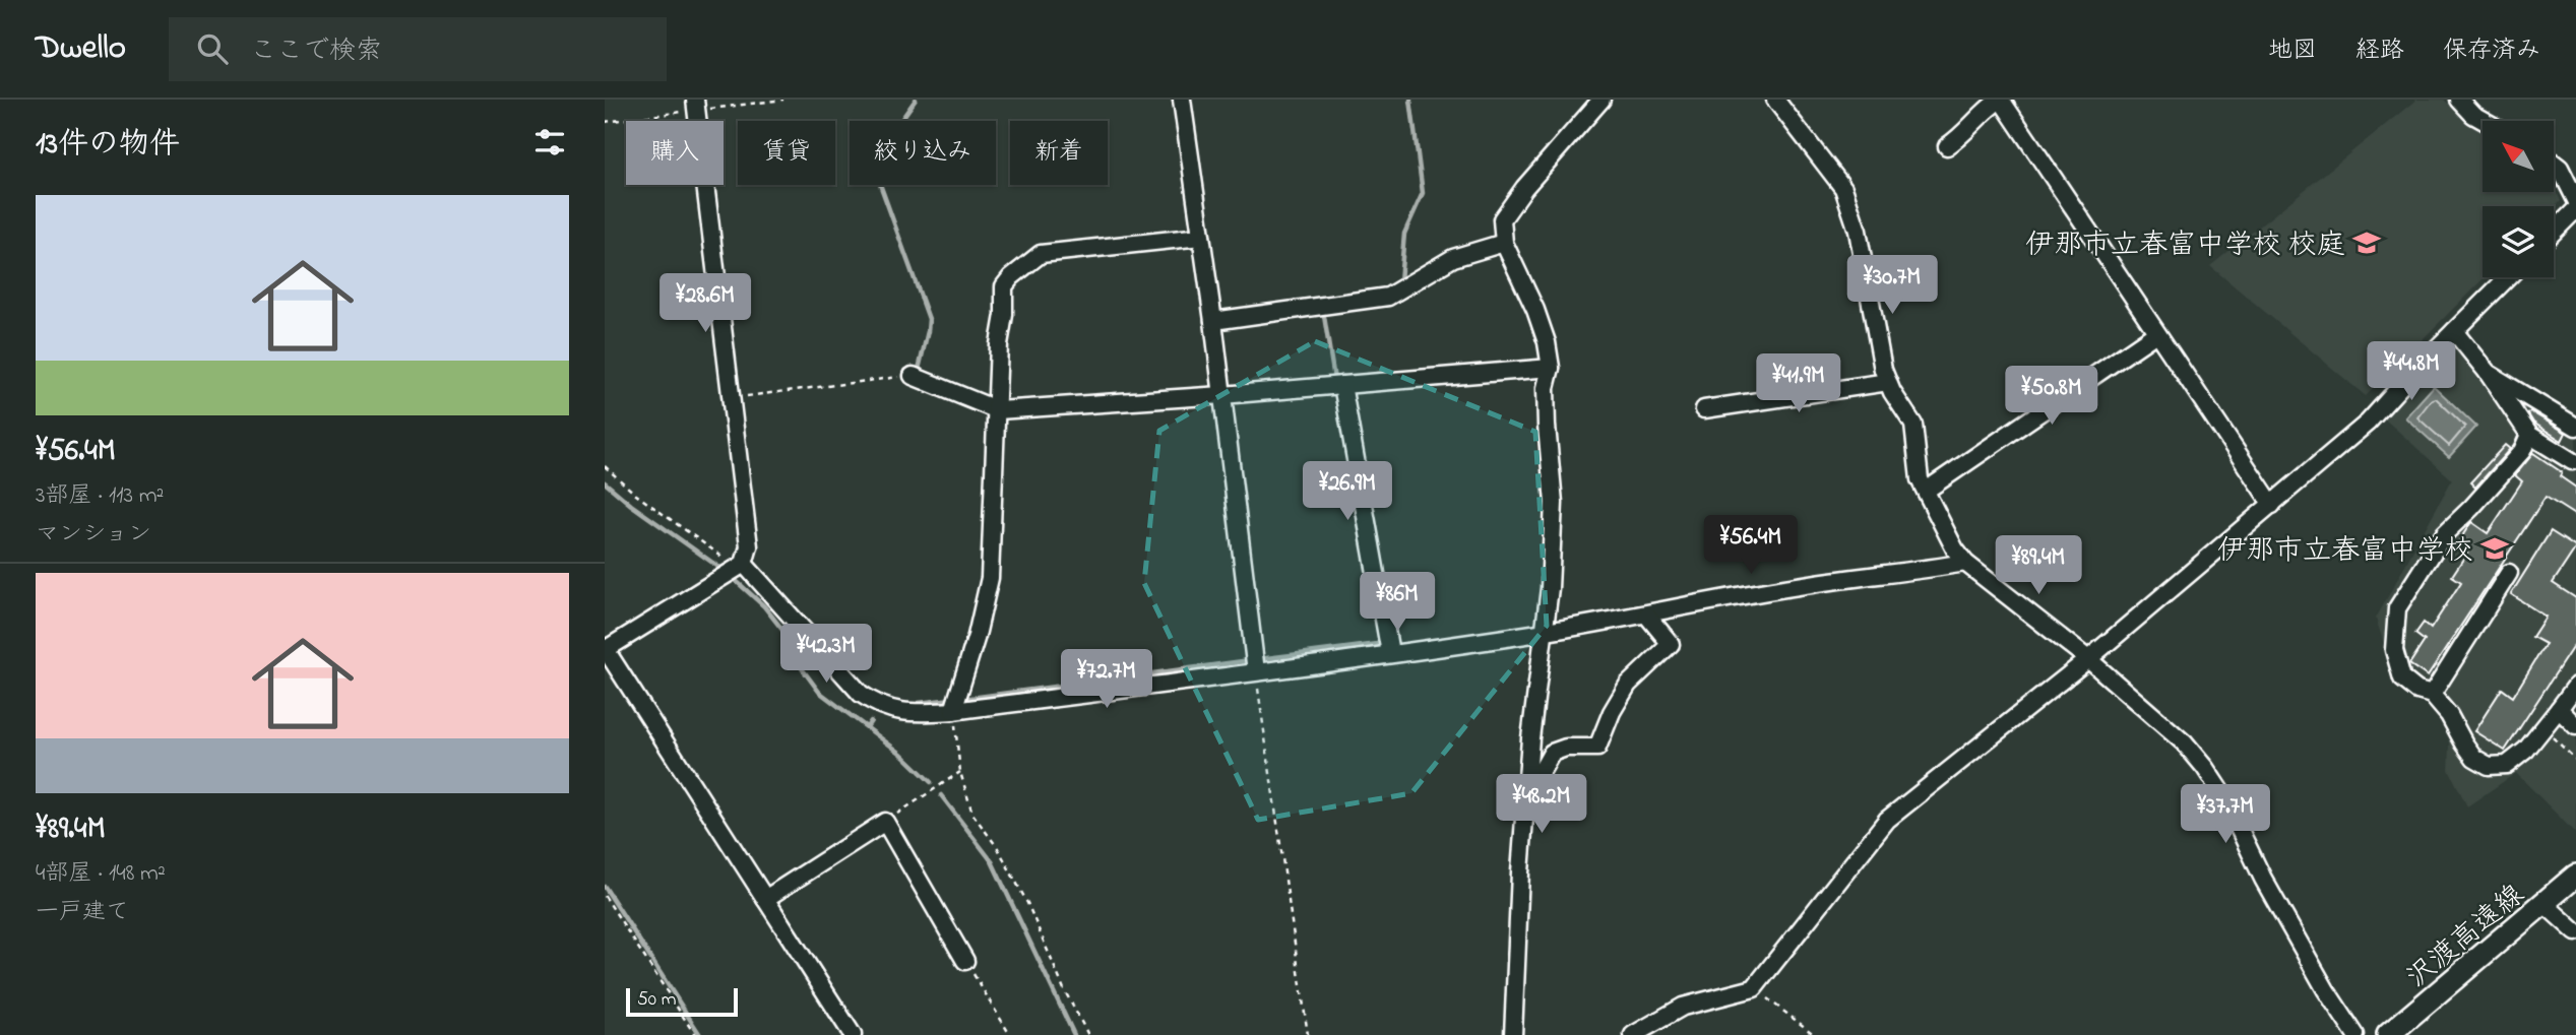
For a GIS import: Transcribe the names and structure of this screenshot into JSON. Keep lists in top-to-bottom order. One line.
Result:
{"streets":{"main road":["沢渡高遠線"]},"places":{"school or university":["伊那市立春富中学校 校庭","伊那市立春富中学校"]},"scale_bar":"50 m","north":"top left","page":{"header":"Dwello","search":"ここで検索","nav":["地図","経路","保存済み"],"heading":"13件の物件","chip":["購入","賃貸","絞り込み","新着"],"list":[{"name":"¥56.4M","note":"3部屋 · 113 m² · マンション"},{"name":"¥89.4M","note":"4部屋 · 148 m² · 一戸建て"}],"price":["¥30.7M","¥28.6M","¥44.8M","¥41.9M","¥50.8M","¥26.9M","¥56.4M","¥89.4M","¥86M","¥42.3M","¥72.7M","¥48.2M","¥37.7M"],"scale":"50 m"}}
